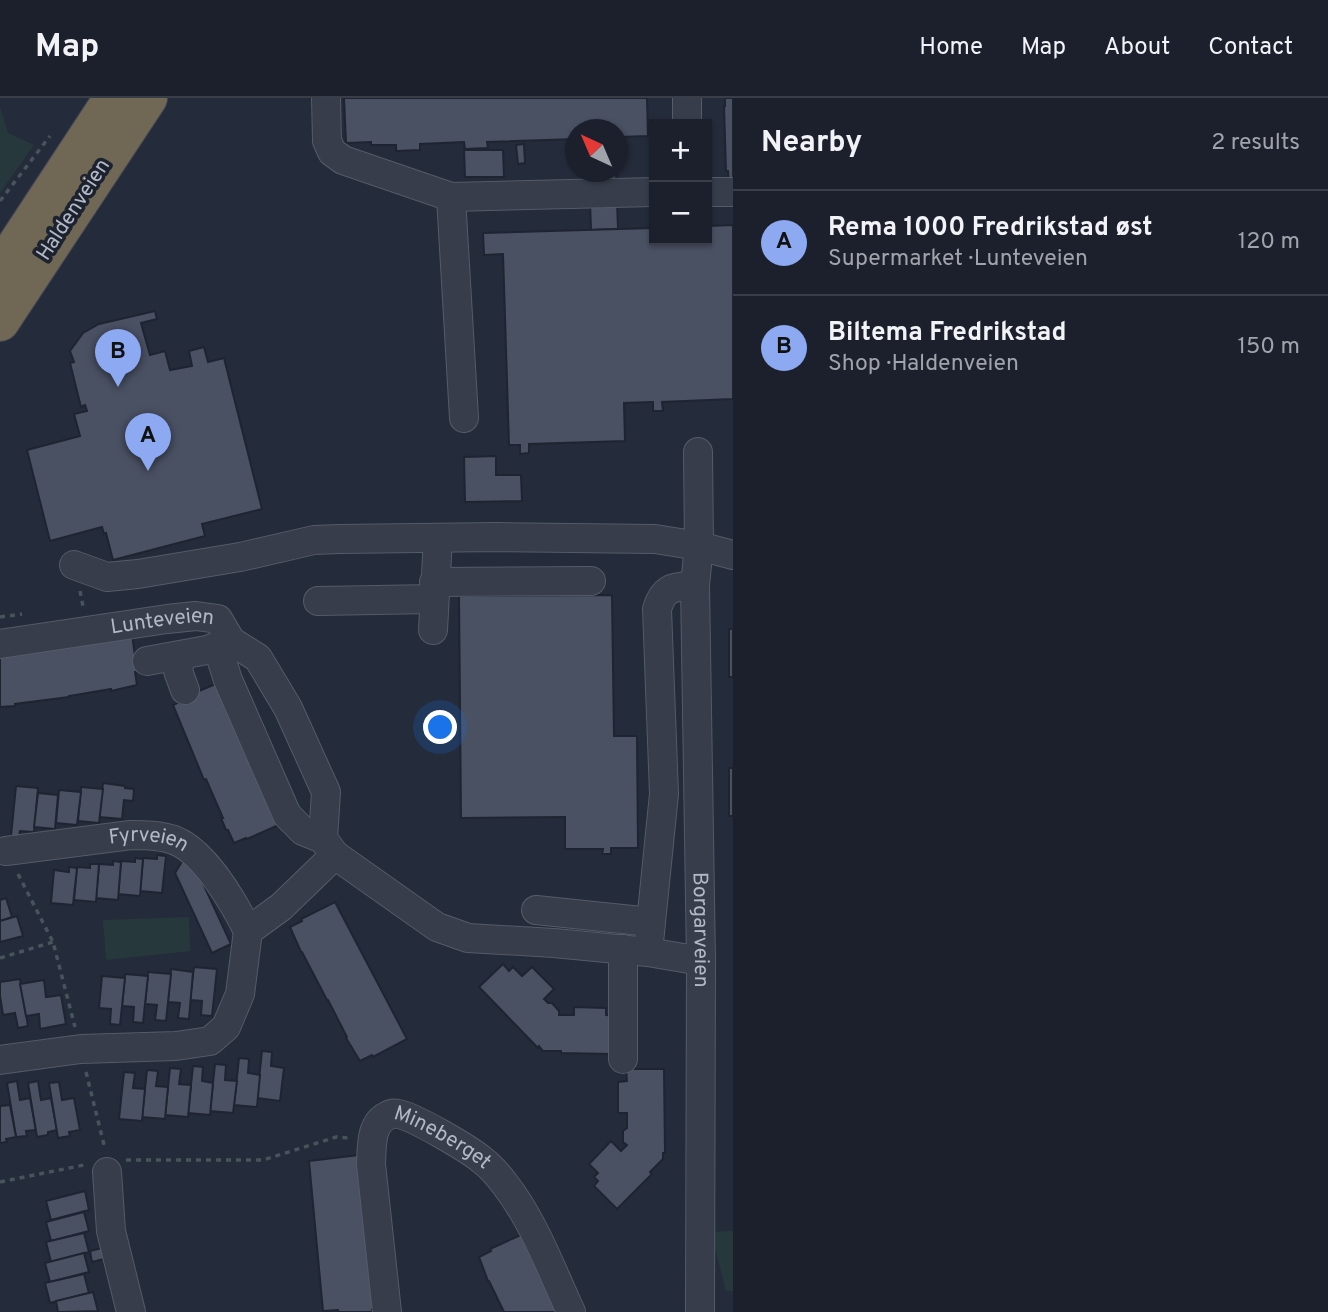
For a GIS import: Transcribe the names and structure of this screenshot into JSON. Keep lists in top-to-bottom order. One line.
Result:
{"streets":{"highway":["Haldenveien"],"street":["Lunteveien","Fyrveien","Borgarveien","Mineberget"]},"north":"top left","page":{"header":"Map","nav":["Home","Map","About","Contact"],"heading":["Nearby","2 results"],"map_buttons":["+","−"],"list":[{"mark":"A","name":"Rema 1000 Fredrikstad øst","note":"Supermarket · Lunteveien","value":"120 m"},{"mark":"B","name":"Biltema Fredrikstad","note":"Shop · Haldenveien","value":"150 m"}],"pins":["B","A"]}}
